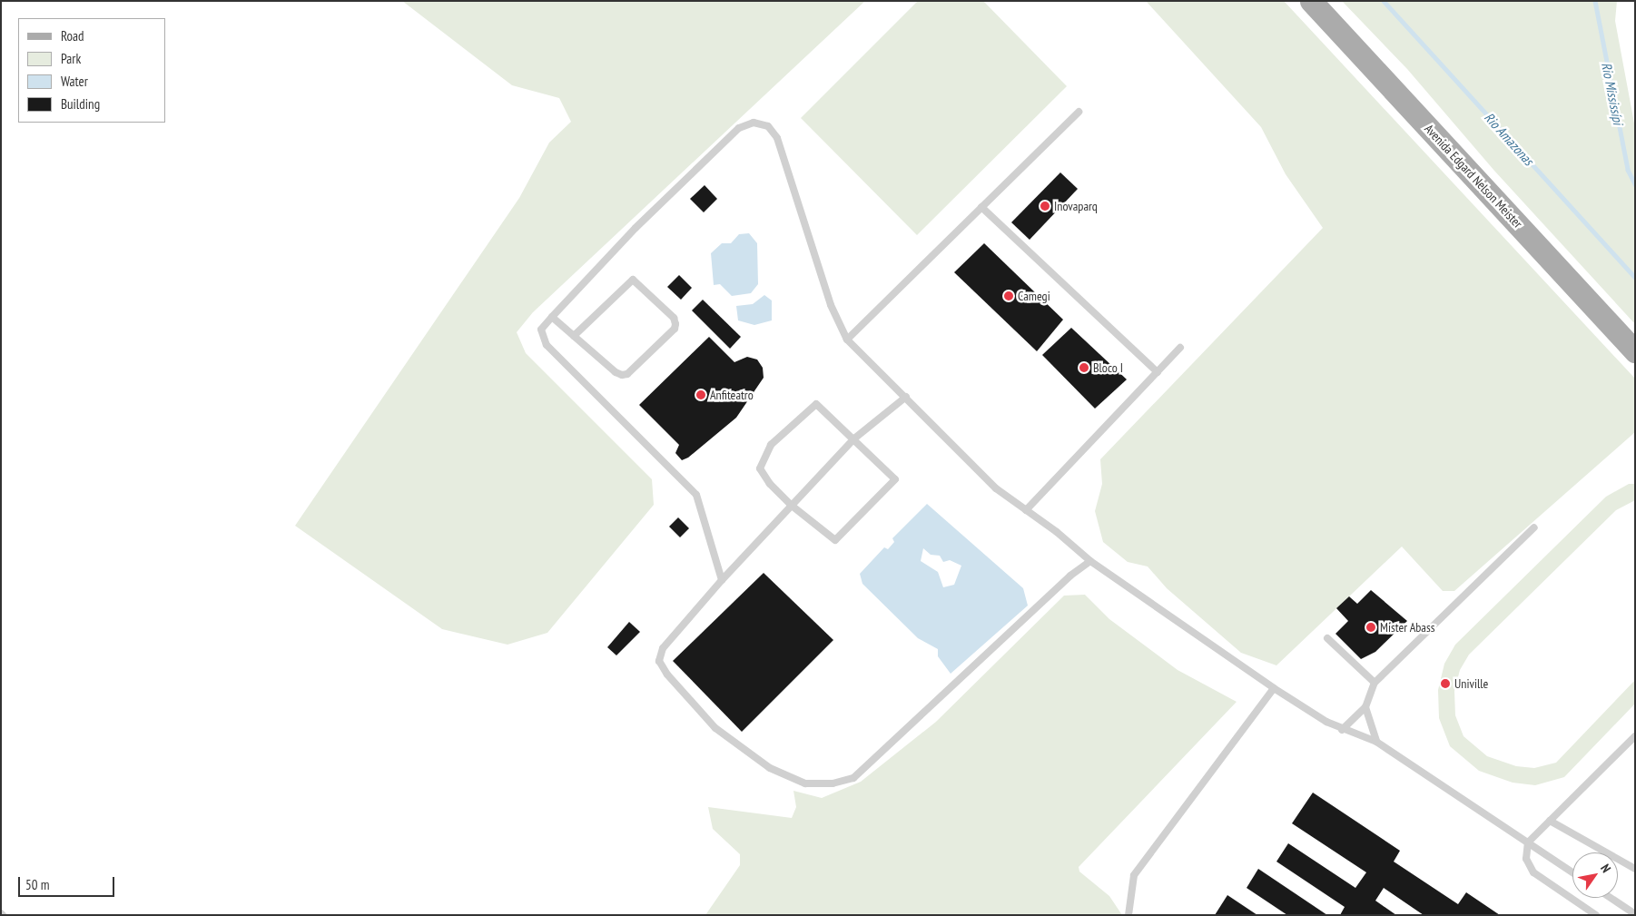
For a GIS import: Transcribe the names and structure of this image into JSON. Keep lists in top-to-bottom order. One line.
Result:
{"streets":{"main road":["Avenida Edgard Nelson Meister"]},"water":["Rio Mississípi","Rio Amazonas"],"places":["Inovaparq","Camegi","Bloco I","Anfiteatro","Mister Abass","Univille"],"legend":["Road","Park","Water","Building"],"scale_bar":"50 m","north":"top right"}
